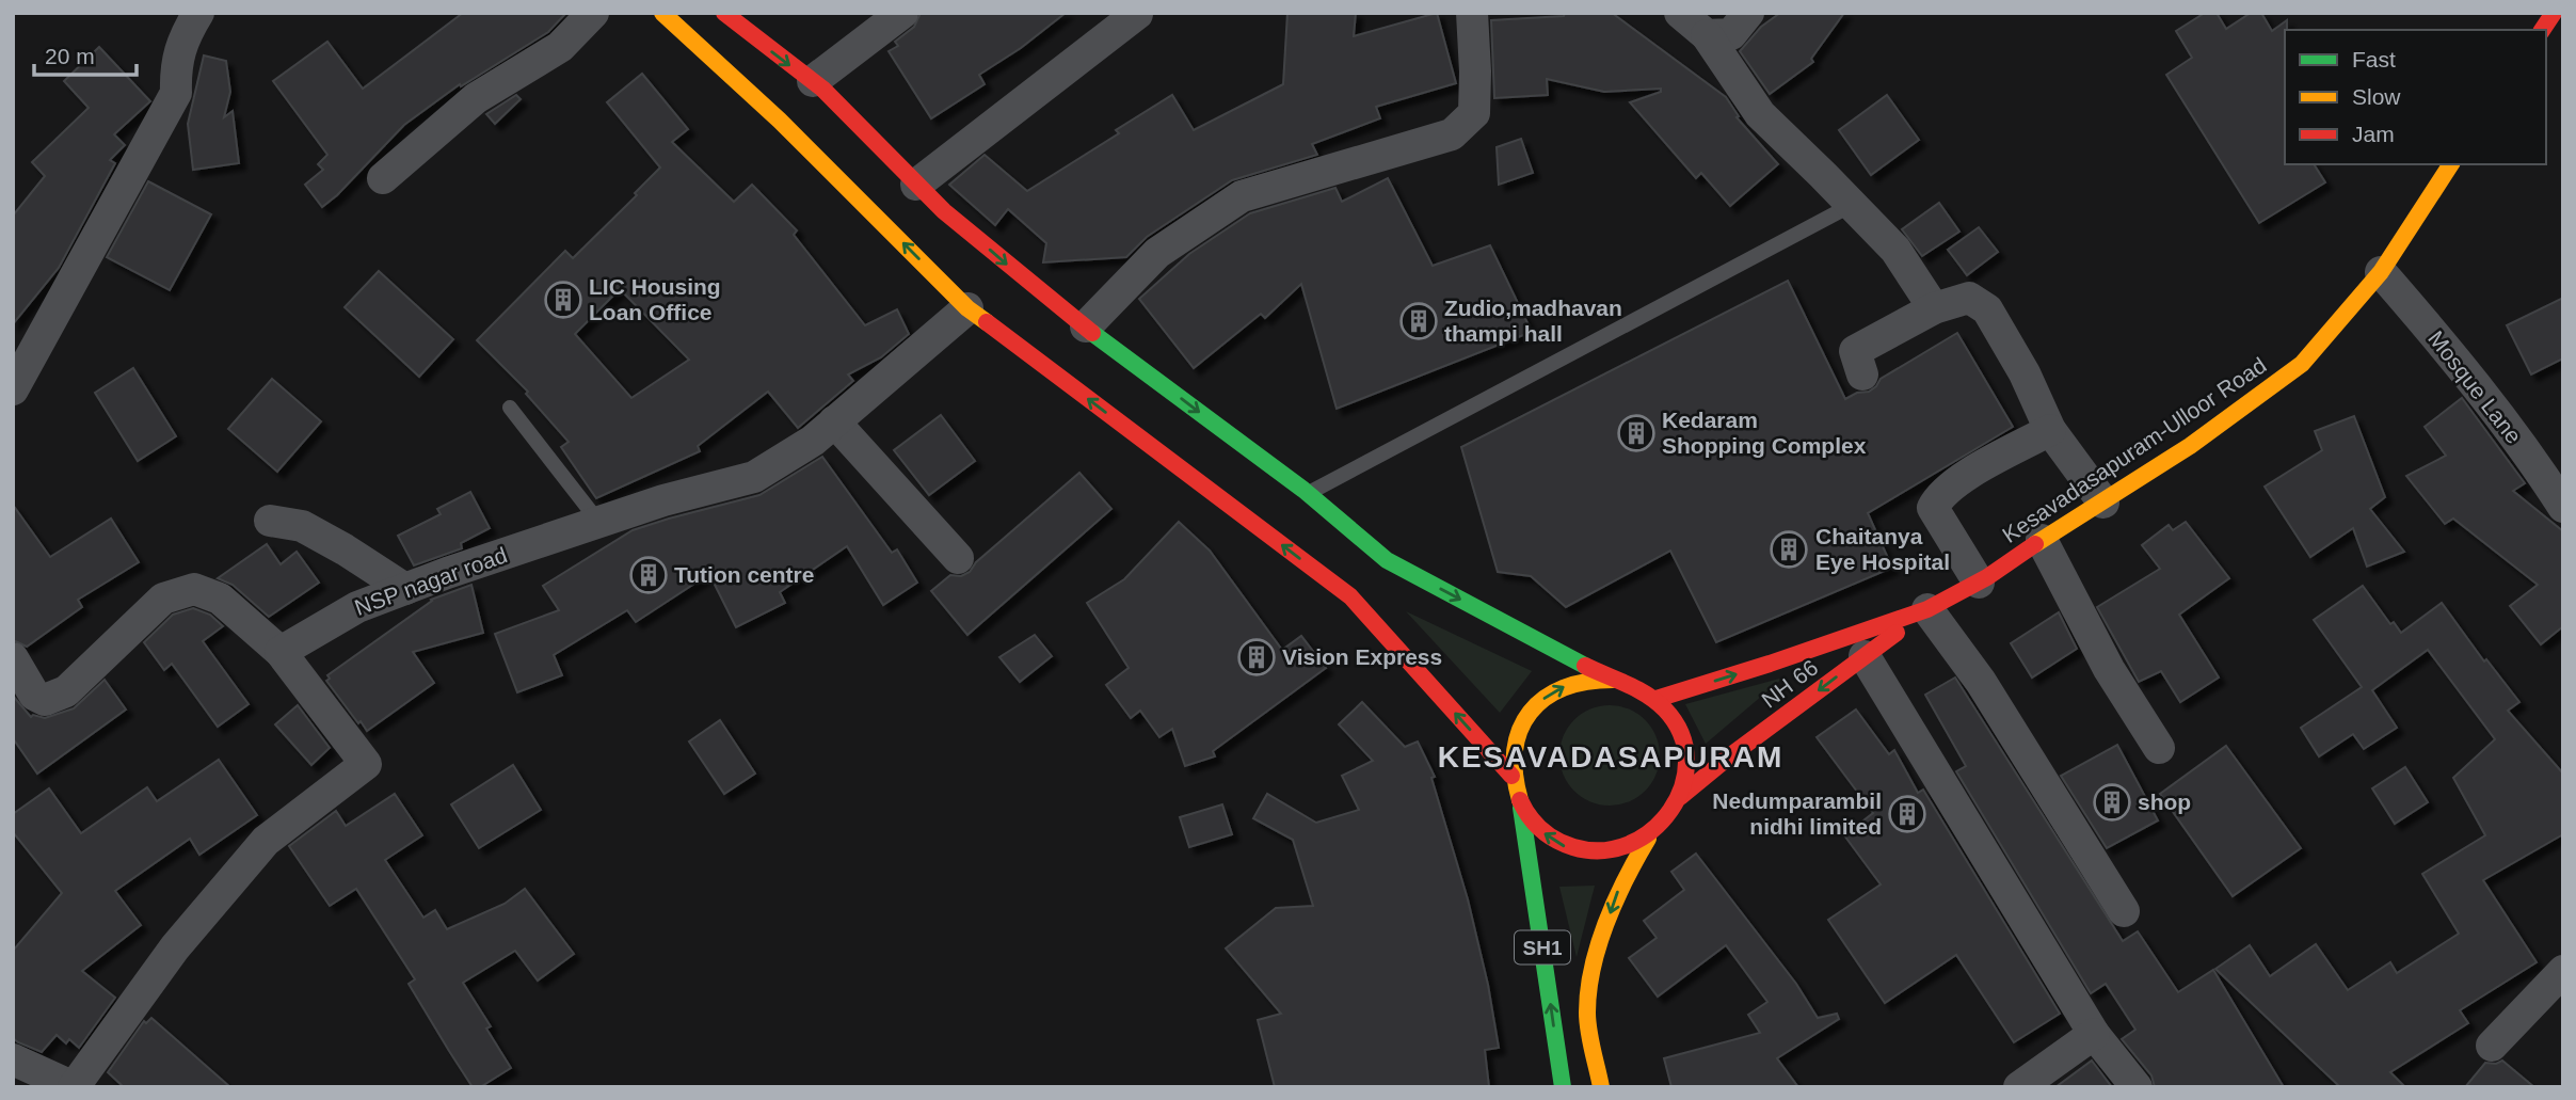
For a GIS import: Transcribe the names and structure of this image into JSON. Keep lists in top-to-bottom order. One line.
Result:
{"streets":{"main road":["Kesavadasapuram-Ulloor Road","NH 66","SH1"],"street":["Mosque Lane","NSP nagar road"]},"crossings":[["Mosque Lane","Kesavadasapuram-Ulloor Road"],["Kesavadasapuram-Ulloor Road","NH 66"],["NH 66","SH1"]],"districts":["KESAVADASAPURAM"],"places":{"building":["LIC Housing Loan Office","Zudio,madhavan thampi hall","Kedaram Shopping Complex","Chaitanya Eye Hospital","Tution centre","Vision Express","shop","Nedumparambil nidhi limited"]},"legend":["Fast","Slow","Jam"],"scale_bar":"20 m"}
